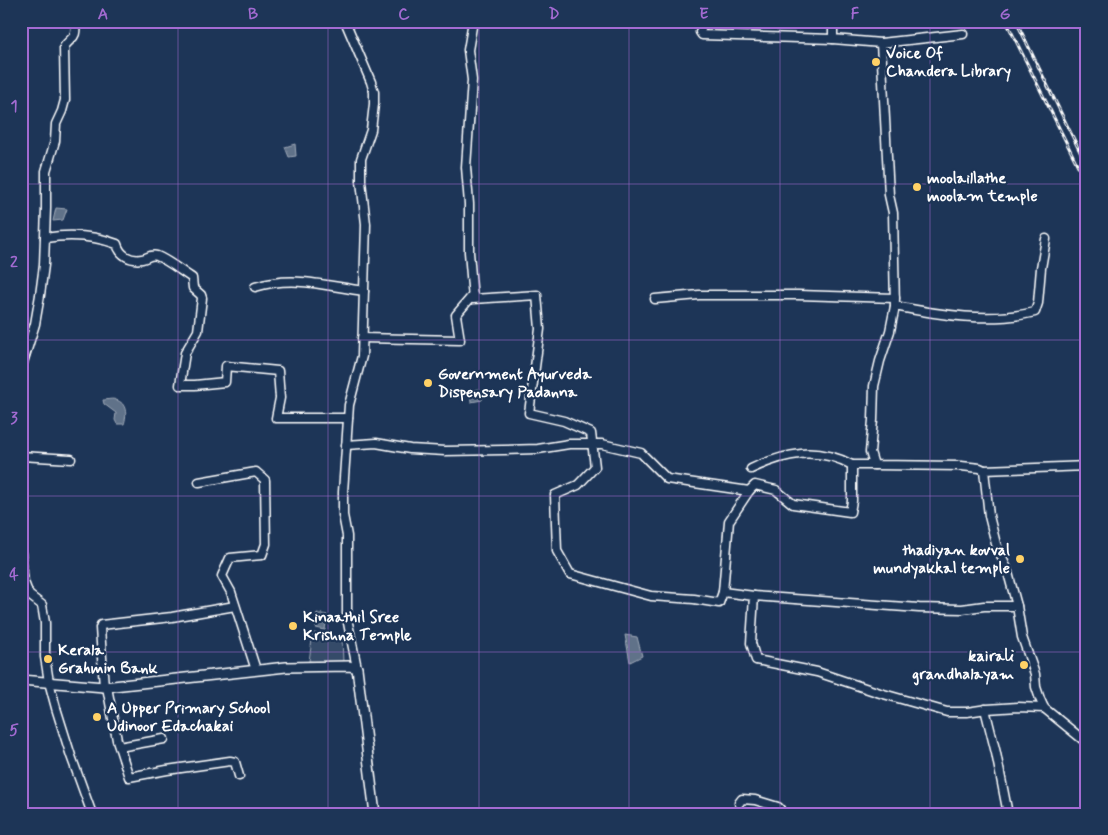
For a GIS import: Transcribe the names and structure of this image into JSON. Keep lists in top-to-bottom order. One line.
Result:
{"places":["Voice Of Chandera Library","moolaillathe moolam temple","Government Ayurveda Dispensary Padanna","thadiyan kovval mundyakkal temple","Kinaathil Sree Krishna Temple","Kerala Grahmin Bank","kairali grandhalayam","A Upper Primary School Udinoor Edachakai"],"grid":{"columns":["A","B","C","D","E","F","G"],"rows":["1","2","3","4","5"]}}
